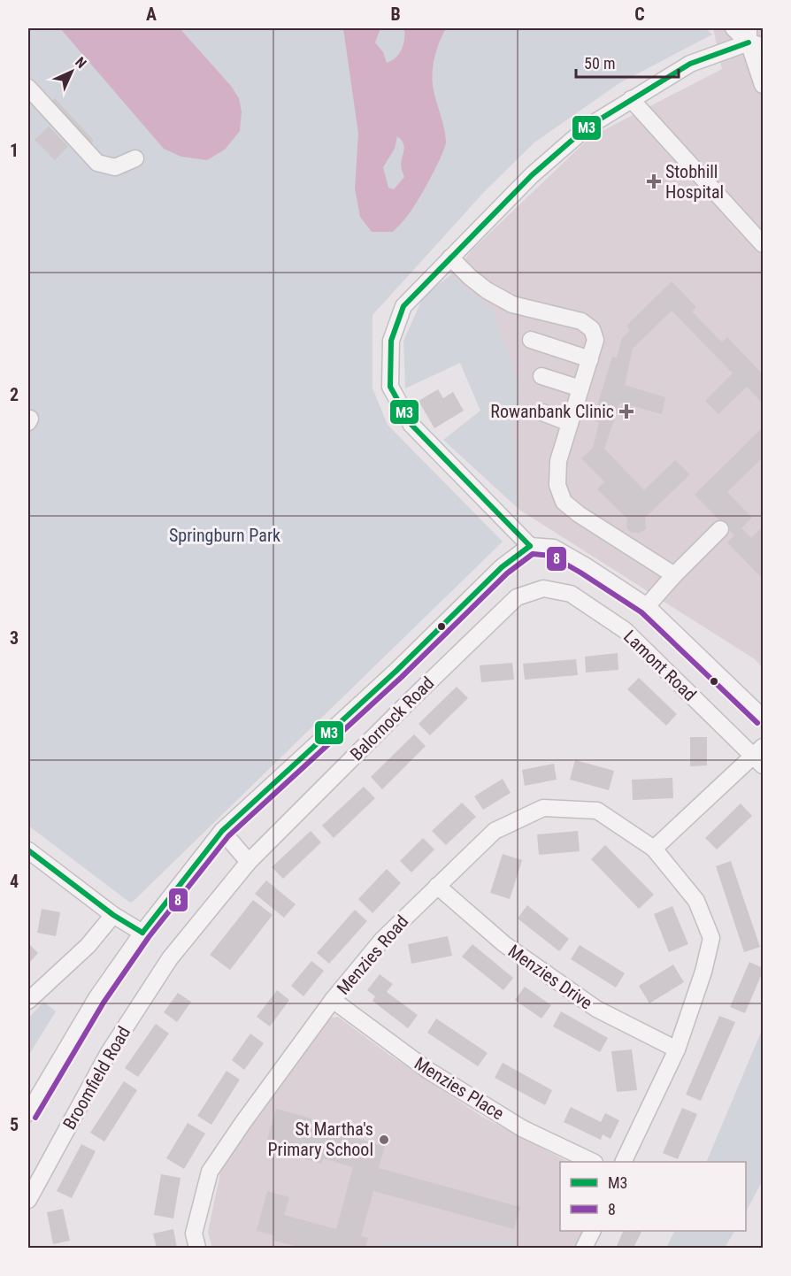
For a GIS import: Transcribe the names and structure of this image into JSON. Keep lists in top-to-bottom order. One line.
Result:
{"streets":{"street":["Lamont Road","Balornock Road","Menzies Road","Menzies Drive","Broomfield Road","Menzies Place"]},"crossings":[["Lamont Road","Balornock Road"],["Balornock Road","Broomfield Road"],["Menzies Road","Menzies Drive"],["Menzies Road","Menzies Place"]],"parks":["Springburn Park"],"places":{"health":["Stobhill Hospital","Rowanbank Clinic"],"other":["St Martha's Primary School"]},"lines":["transit line M3","transit line 8"],"legend":["M3","8"],"scale_bar":"50 m","north":"top right","grid":{"columns":["A","B","C"],"rows":["1","2","3","4","5"]}}
